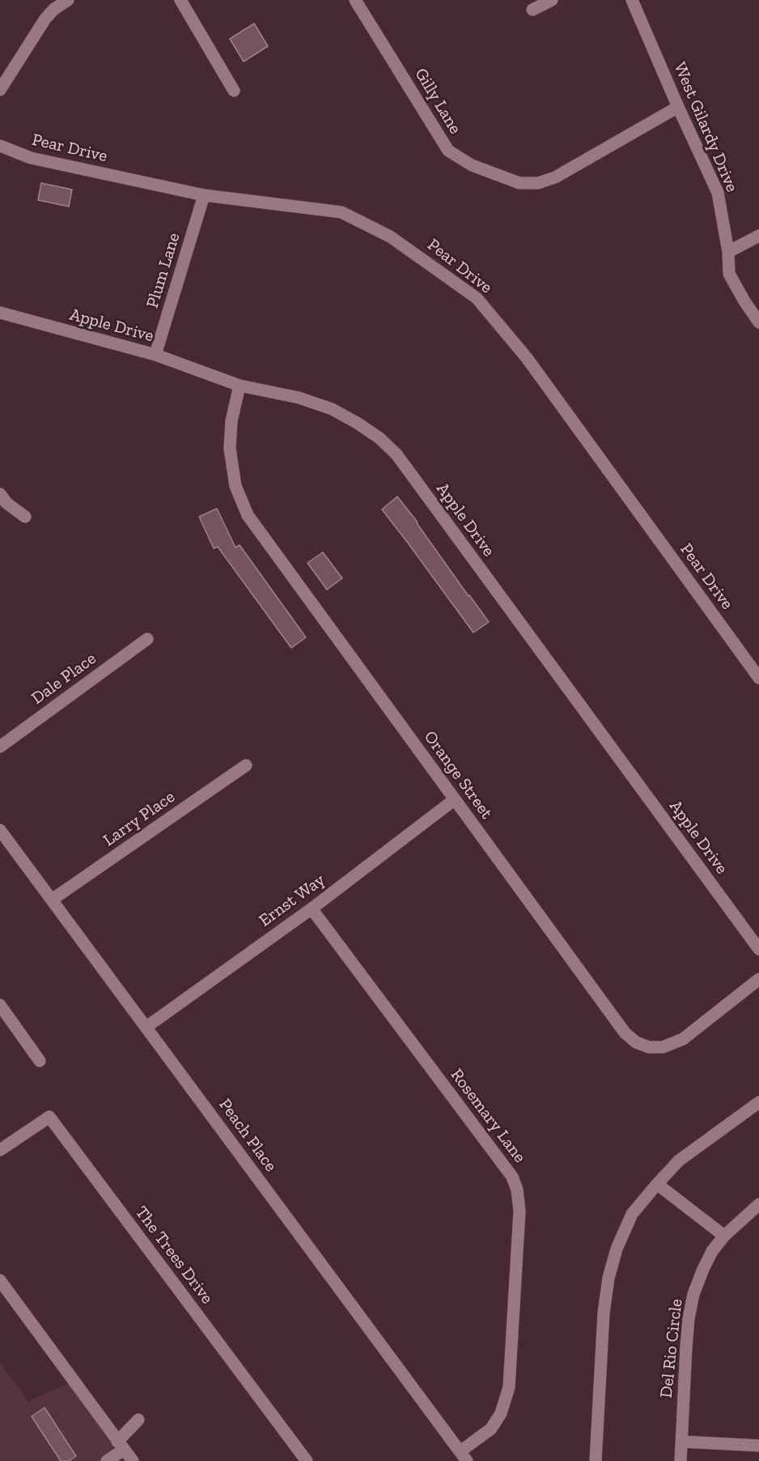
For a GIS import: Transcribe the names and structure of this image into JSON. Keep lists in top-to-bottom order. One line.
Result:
{"streets":{"street":["Gilly Lane","West Gilardy Drive","Pear Drive","Plum Lane","Apple Drive","Dale Place","Orange Street","Larry Place","Ernst Way","Rosemary Lane","Peach Place","The Trees Drive","Del Rio Circle"]},"crossings":[["Gilly Lane","West Gilardy Drive"],["Pear Drive","Plum Lane"],["Plum Lane","Apple Drive"],["Apple Drive","Orange Street"],["Orange Street","Ernst Way"],["Larry Place","Peach Place"],["Ernst Way","Rosemary Lane"],["Ernst Way","Peach Place"],["Rosemary Lane","Peach Place"]]}
